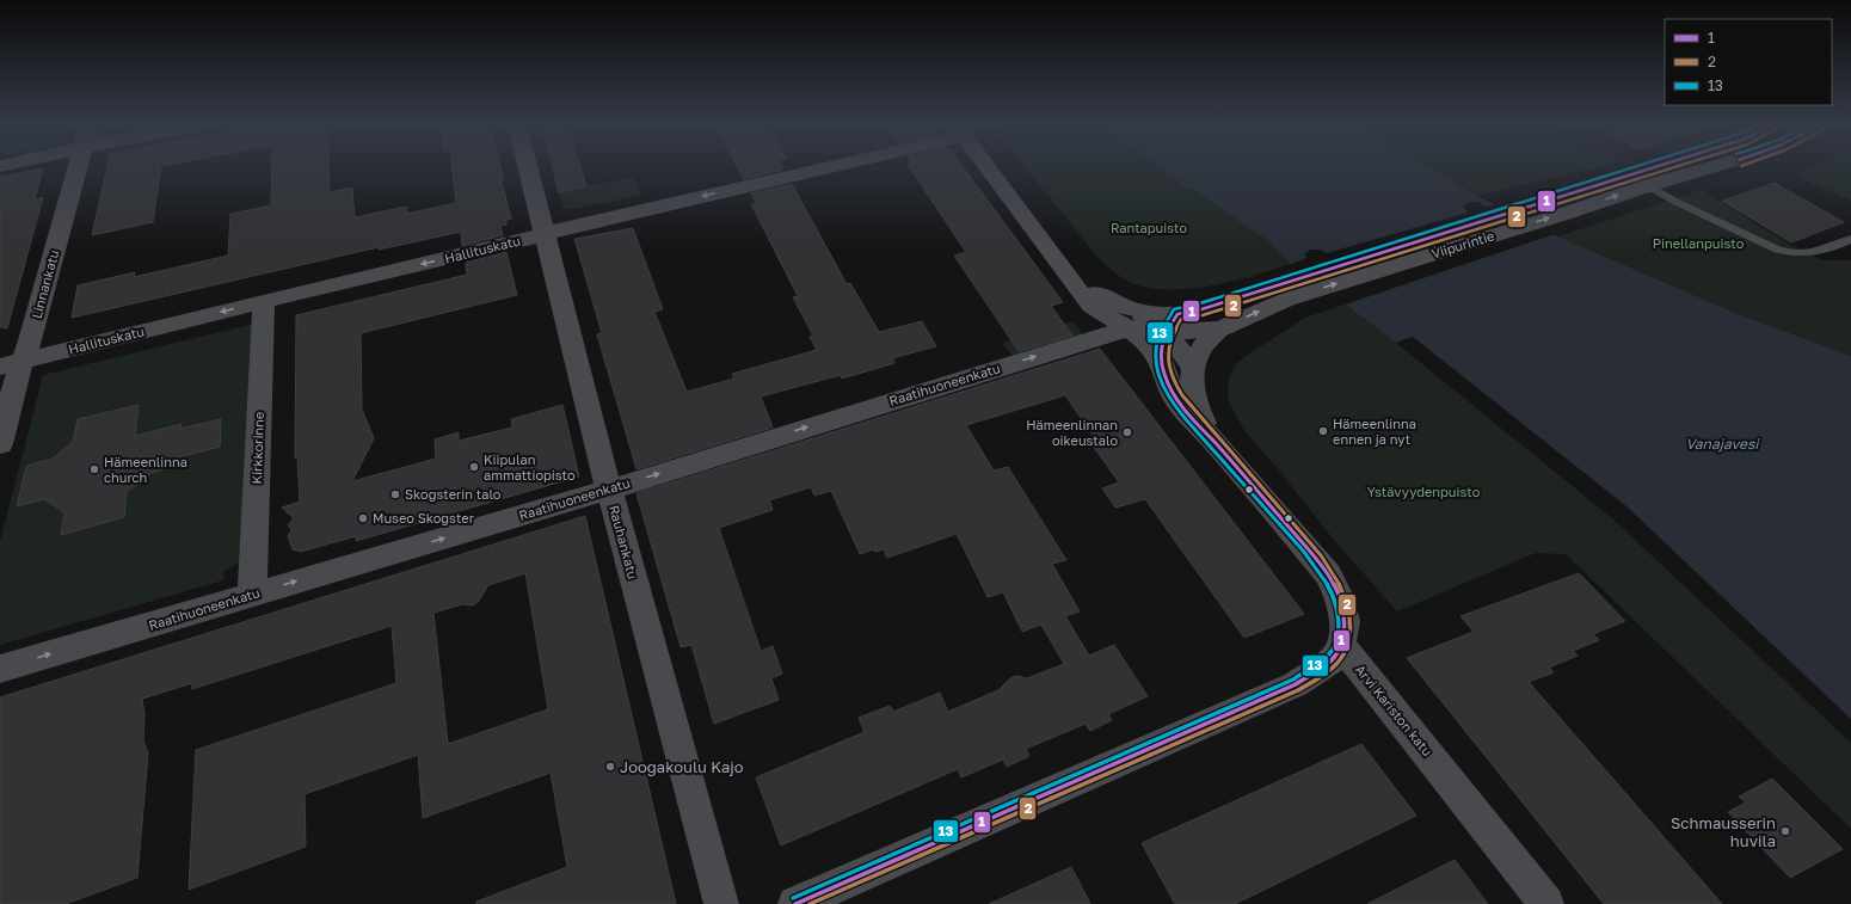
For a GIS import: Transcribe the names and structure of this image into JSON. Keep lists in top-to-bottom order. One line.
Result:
{"streets":{"main road":["Viipurintie"],"street":["Hallituskatu","Linnankatu","Raatihuoneenkatu","Kirkkorinne","Rauhankatu","Arvi Kariston katu"]},"crossings":[["Hallituskatu","Linnankatu"],["Hallituskatu","Kirkkorinne"],["Hallituskatu","Rauhankatu"],["Raatihuoneenkatu","Kirkkorinne"],["Raatihuoneenkatu","Rauhankatu"]],"one_way":["Hallituskatu","Raatihuoneenkatu"],"water":["Vanajavesi"],"parks":["Rantapuisto","Pinellanpuisto","Ystävyydenpuisto"],"places":["Hämeenlinna ennen ja nyt","Hämeenlinnan oikeustalo","Kiipulan ammattiopisto","Hämeenlinna church","Skogsterin talo","Museo Skogster","Joogakoulu Kajo","Schmausserin huvila"],"lines":["transit line 1","transit line 2","transit line 13"],"legend":["1","2","13"]}
